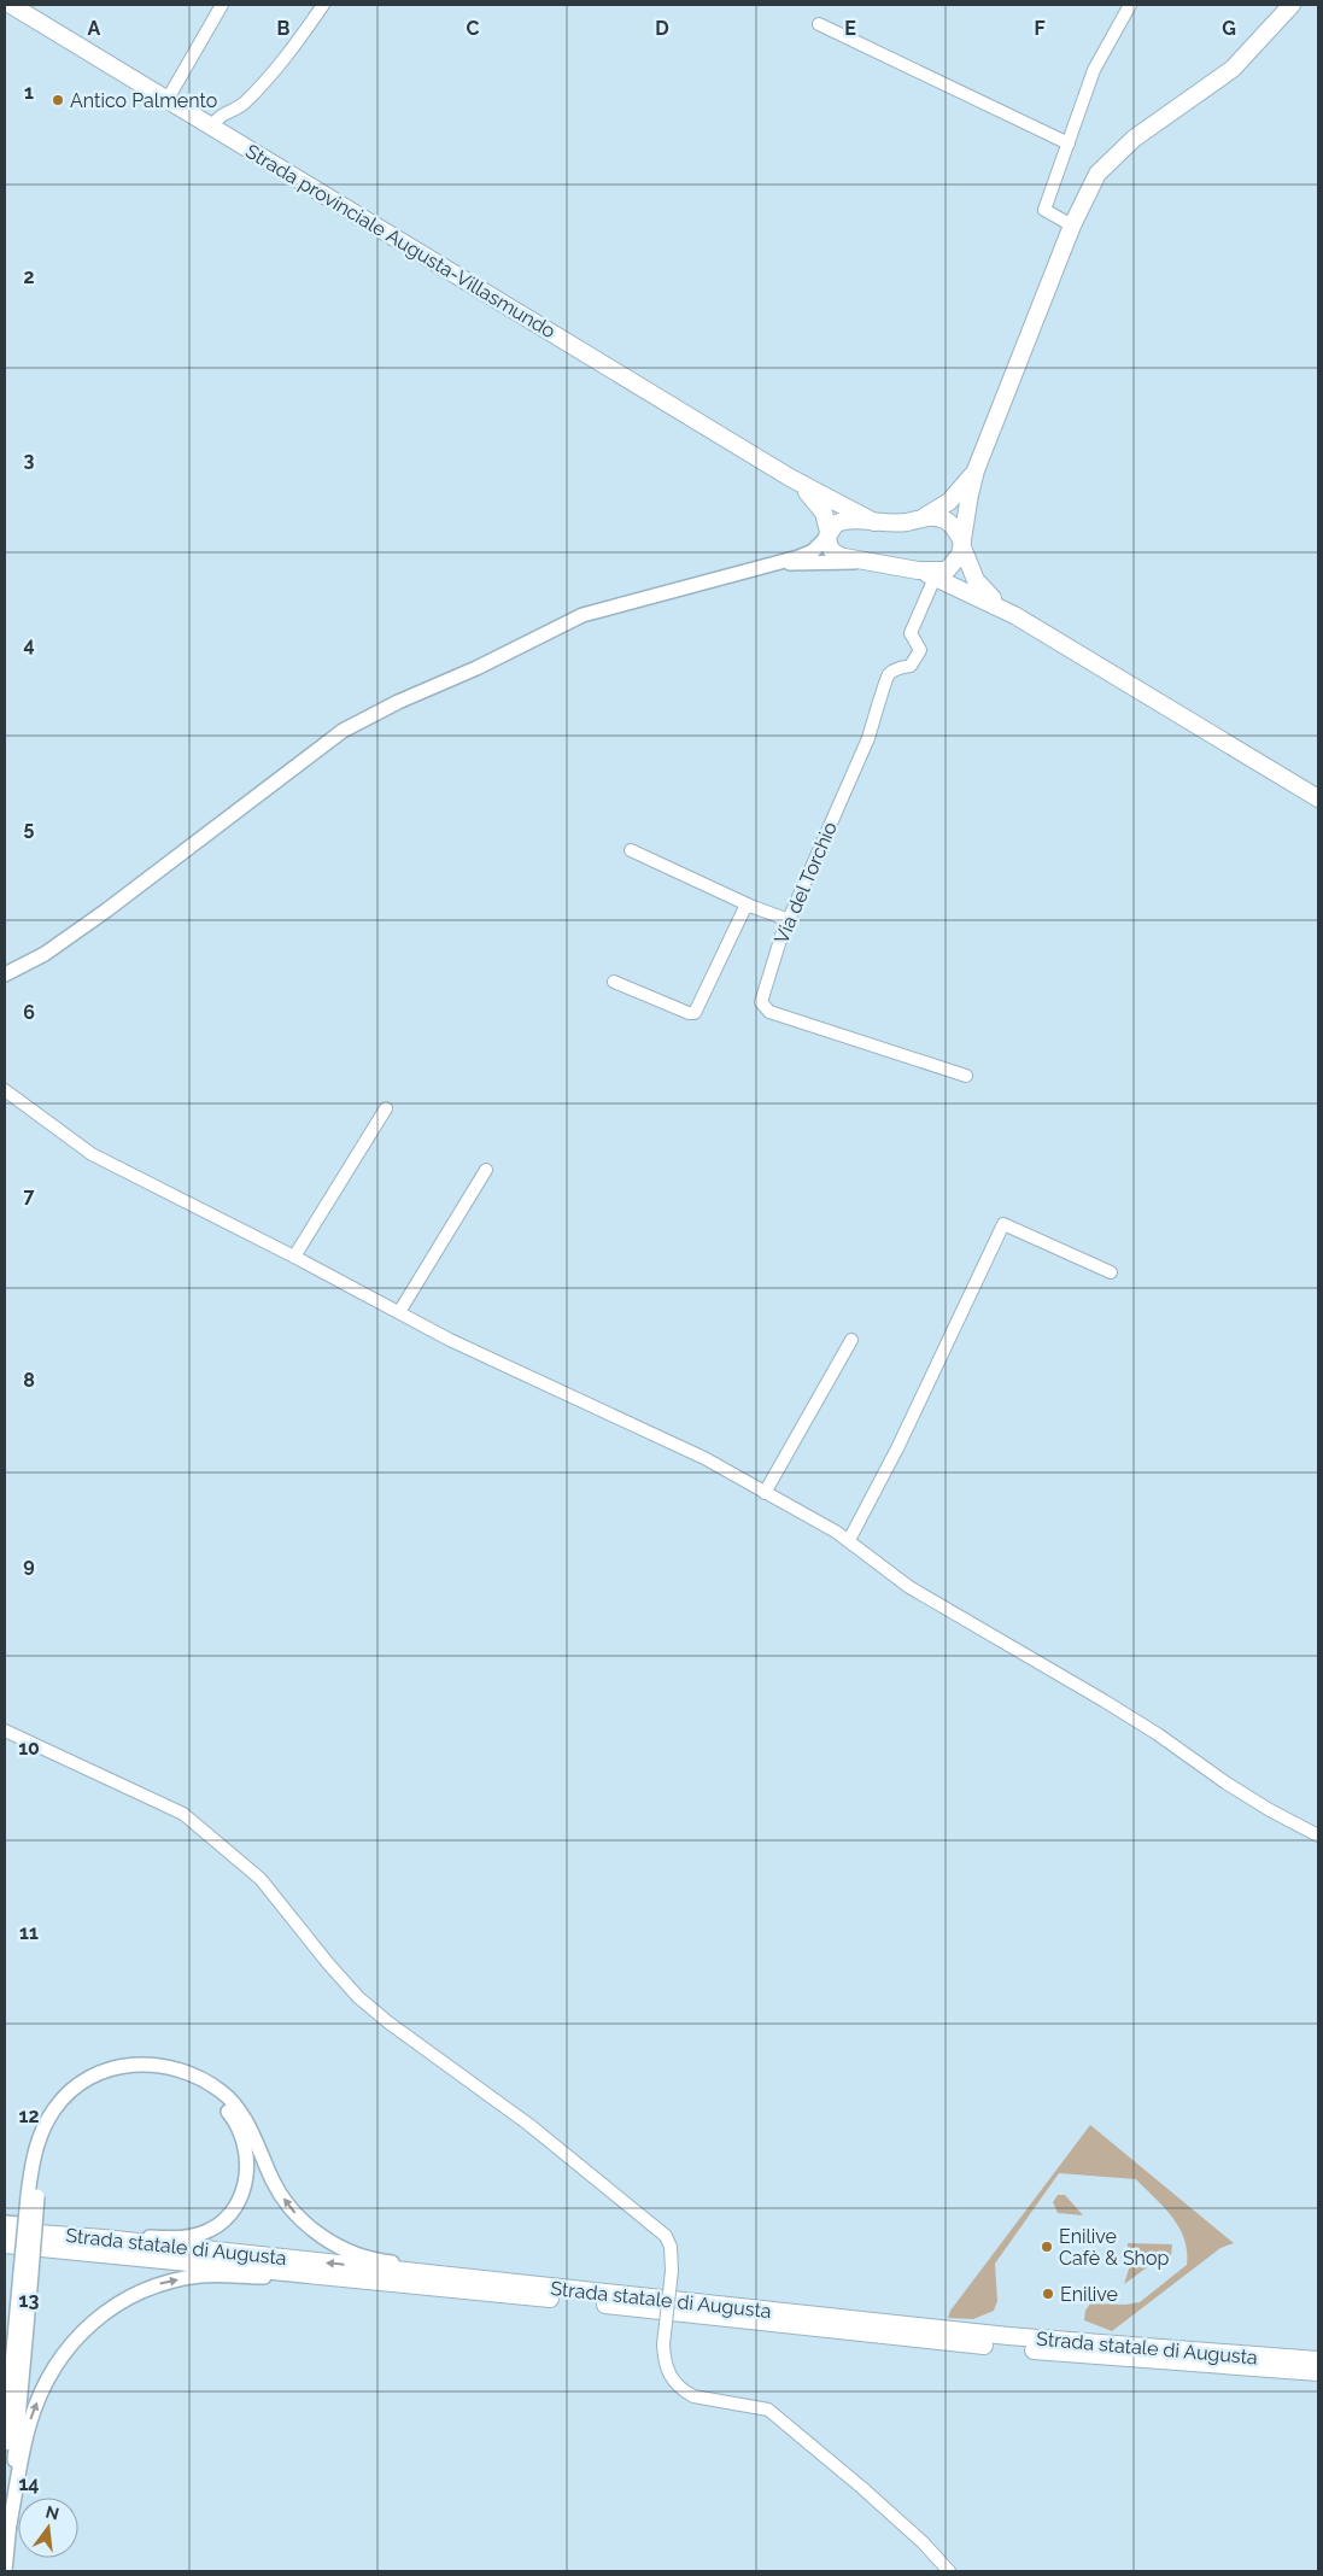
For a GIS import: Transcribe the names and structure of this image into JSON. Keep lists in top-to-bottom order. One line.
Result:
{"streets":{"main road":["Strada provinciale Augusta-Villasmundo","Strada statale di Augusta"],"street":["Via del Torchio"]},"places":["Antico Palmento","Enilive Cafè & Shop","Enilive"],"north":"top","grid":{"columns":["A","B","C","D","E","F","G"],"rows":["1","2","3","4","5","6","7","8","9","10","11","12","13","14"]}}
